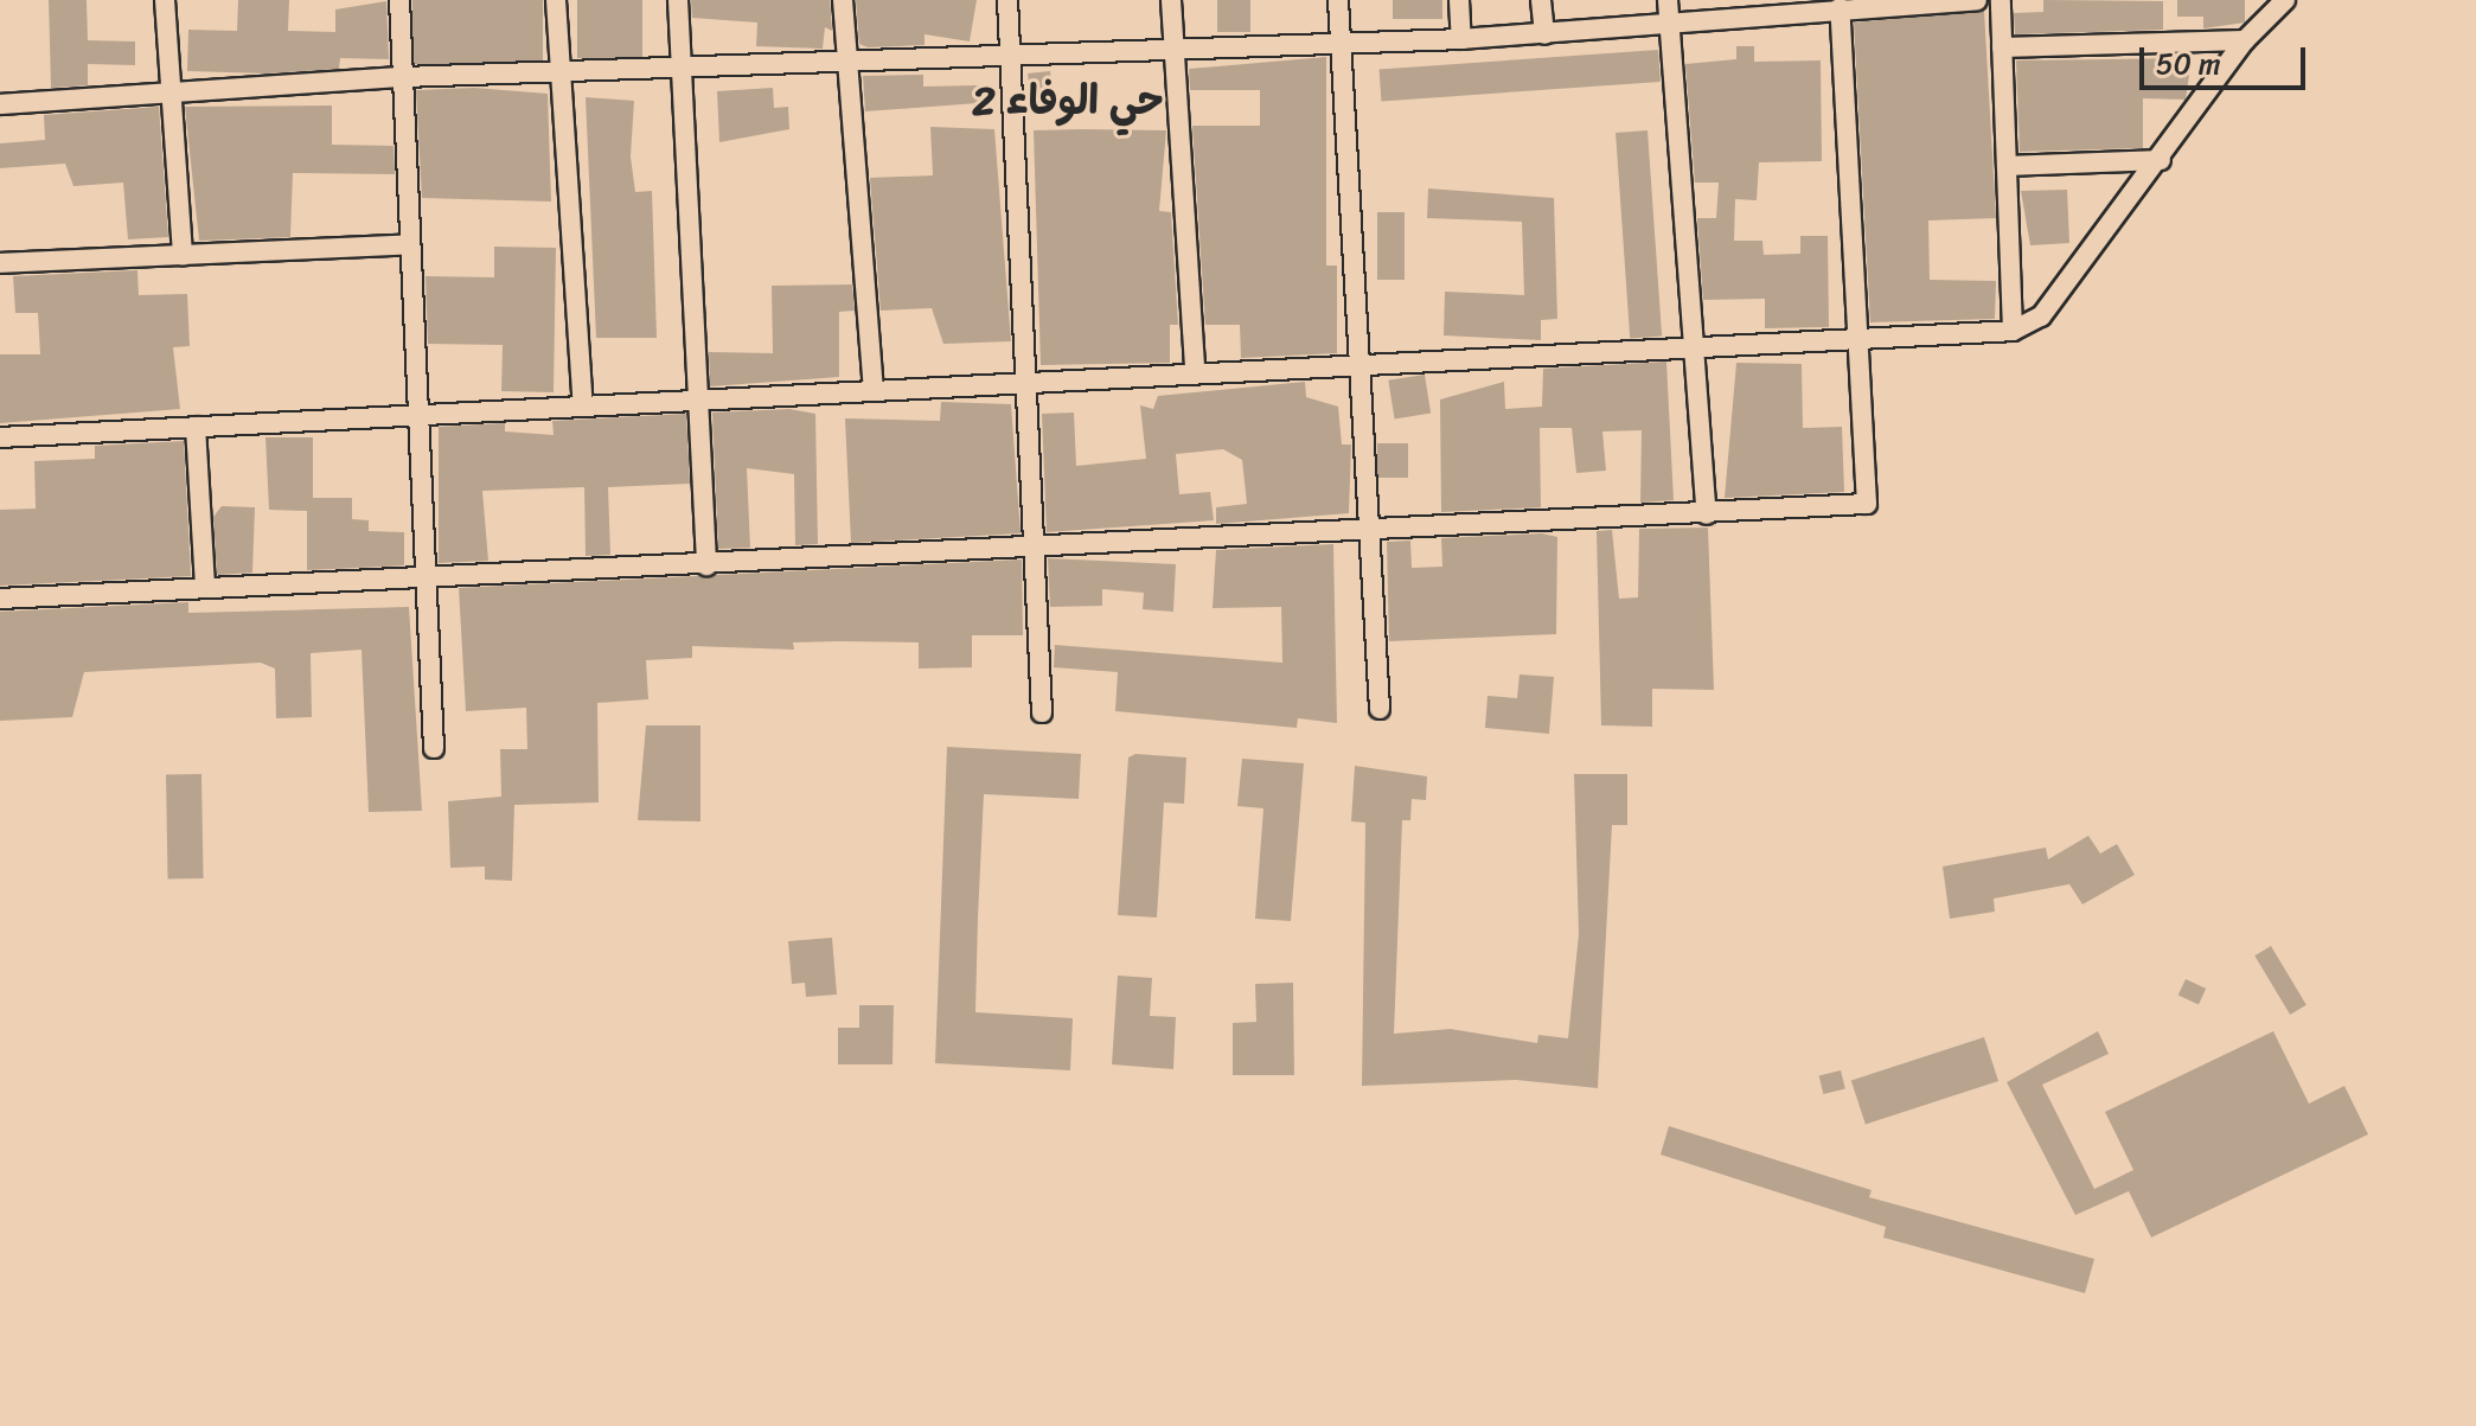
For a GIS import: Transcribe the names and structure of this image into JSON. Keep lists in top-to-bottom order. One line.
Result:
{"districts":["حي الوفاء 2"],"scale_bar":"50 m"}
